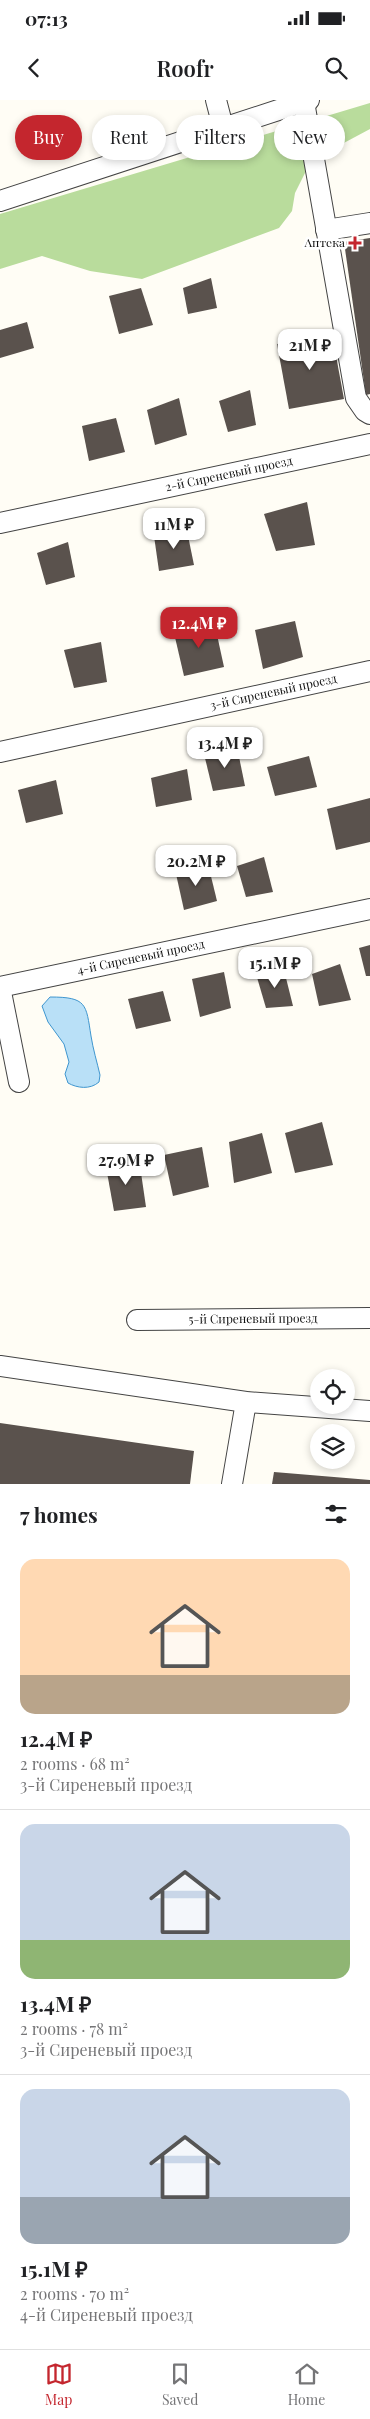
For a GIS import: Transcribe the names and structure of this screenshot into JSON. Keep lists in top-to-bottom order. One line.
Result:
{"streets":{"street":["2-й Сиреневый проезд","3-й Сиреневый проезд","4-й Сиреневый проезд","5-й Сиреневый проезд"]},"places":{"health":["Аптека"]},"page":{"status":"07:13","header":"Roofr","chip":["Buy","Rent","Filters","New"],"price":["21M ₽","11M ₽","12.4M ₽","13.4M ₽","20.2M ₽","15.1M ₽","27.9M ₽"],"heading":"7 homes","list":[{"name":"12.4M ₽","note":"2 rooms · 68 m² · 3-й Сиреневый проезд"},{"name":"13.4M ₽","note":"2 rooms · 78 m² · 3-й Сиреневый проезд"},{"name":"15.1M ₽","note":"2 rooms · 70 m² · 4-й Сиреневый проезд"}],"tabs":["Map","Saved","Home"]}}
